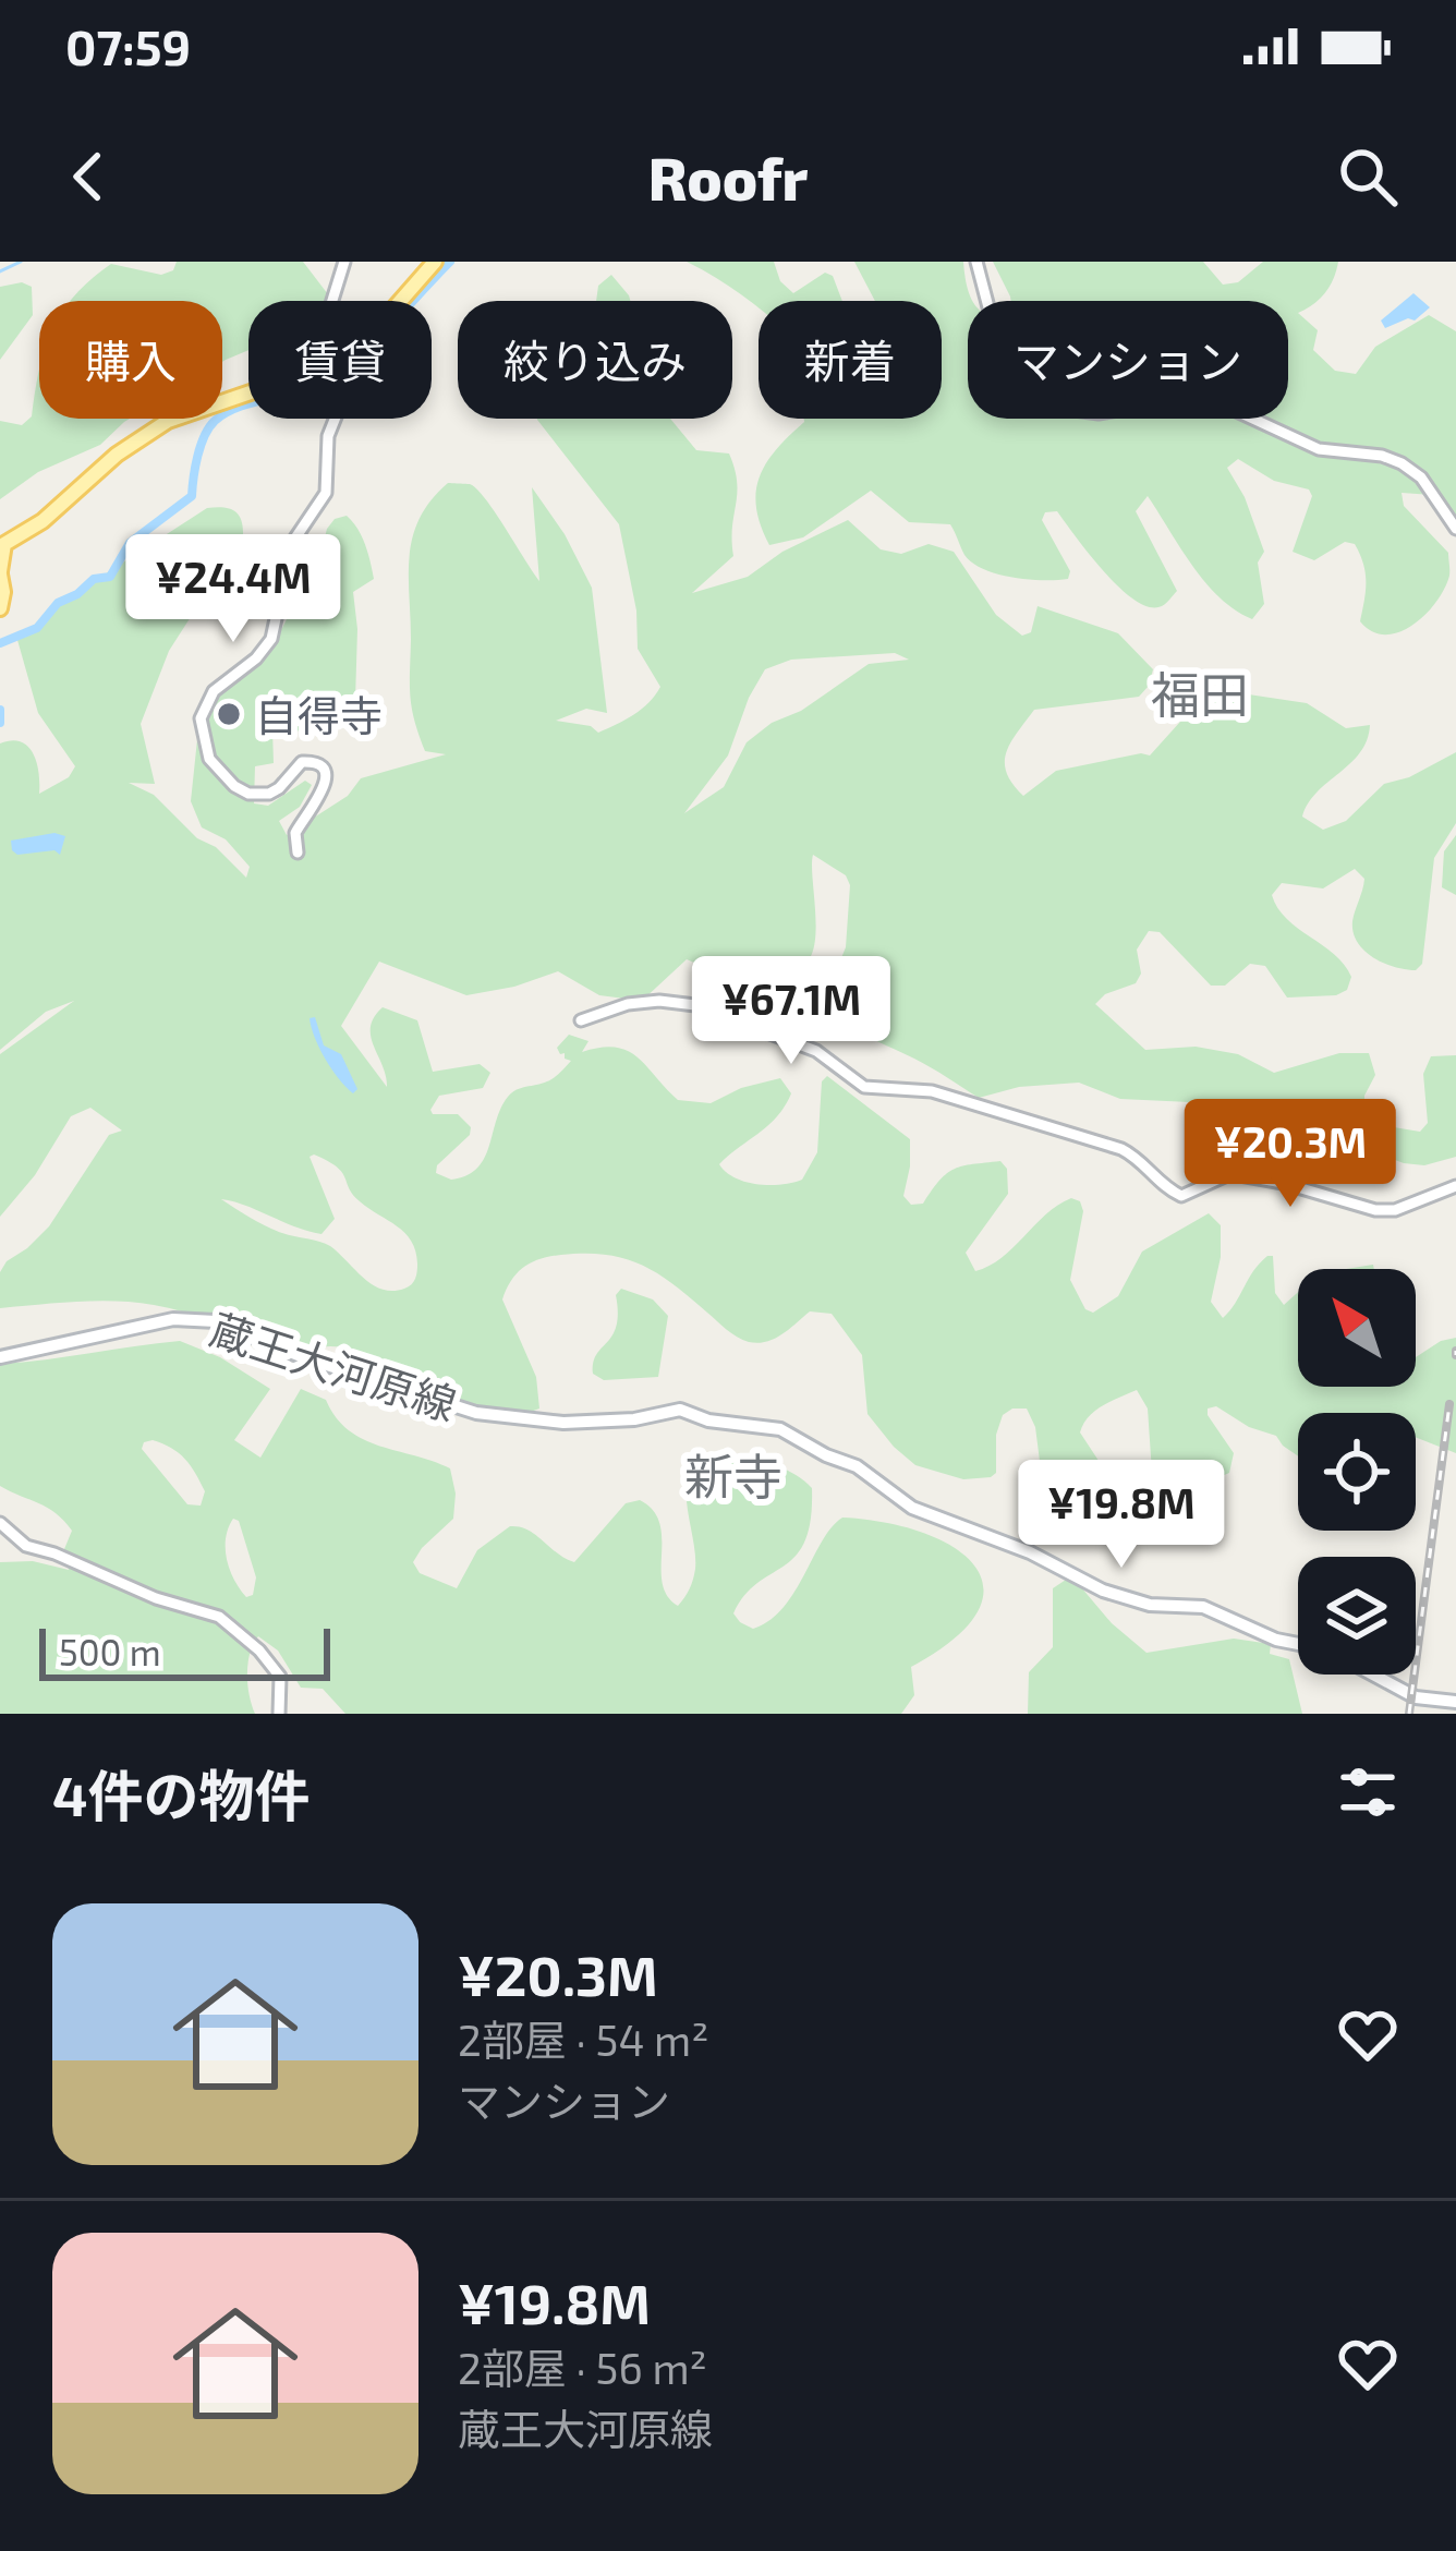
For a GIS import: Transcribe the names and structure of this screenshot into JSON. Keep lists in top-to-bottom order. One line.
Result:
{"streets":{"main road":["蔵王大河原線"]},"districts":["福田","新寺"],"places":["自得寺"],"scale_bar":"500 m","north":"top left","page":{"status":"07:59","header":"Roofr","chip":["購入","賃貸","絞り込み","新着","マンション"],"price":["¥24.4M","¥67.1M","¥20.3M","¥19.8M"],"scale":"500 m","heading":"4件の物件","list":[{"name":"¥20.3M","note":"2部屋 · 54 m² · マンション"},{"name":"¥19.8M","note":"2部屋 · 56 m² · 蔵王大河原線"}]}}
